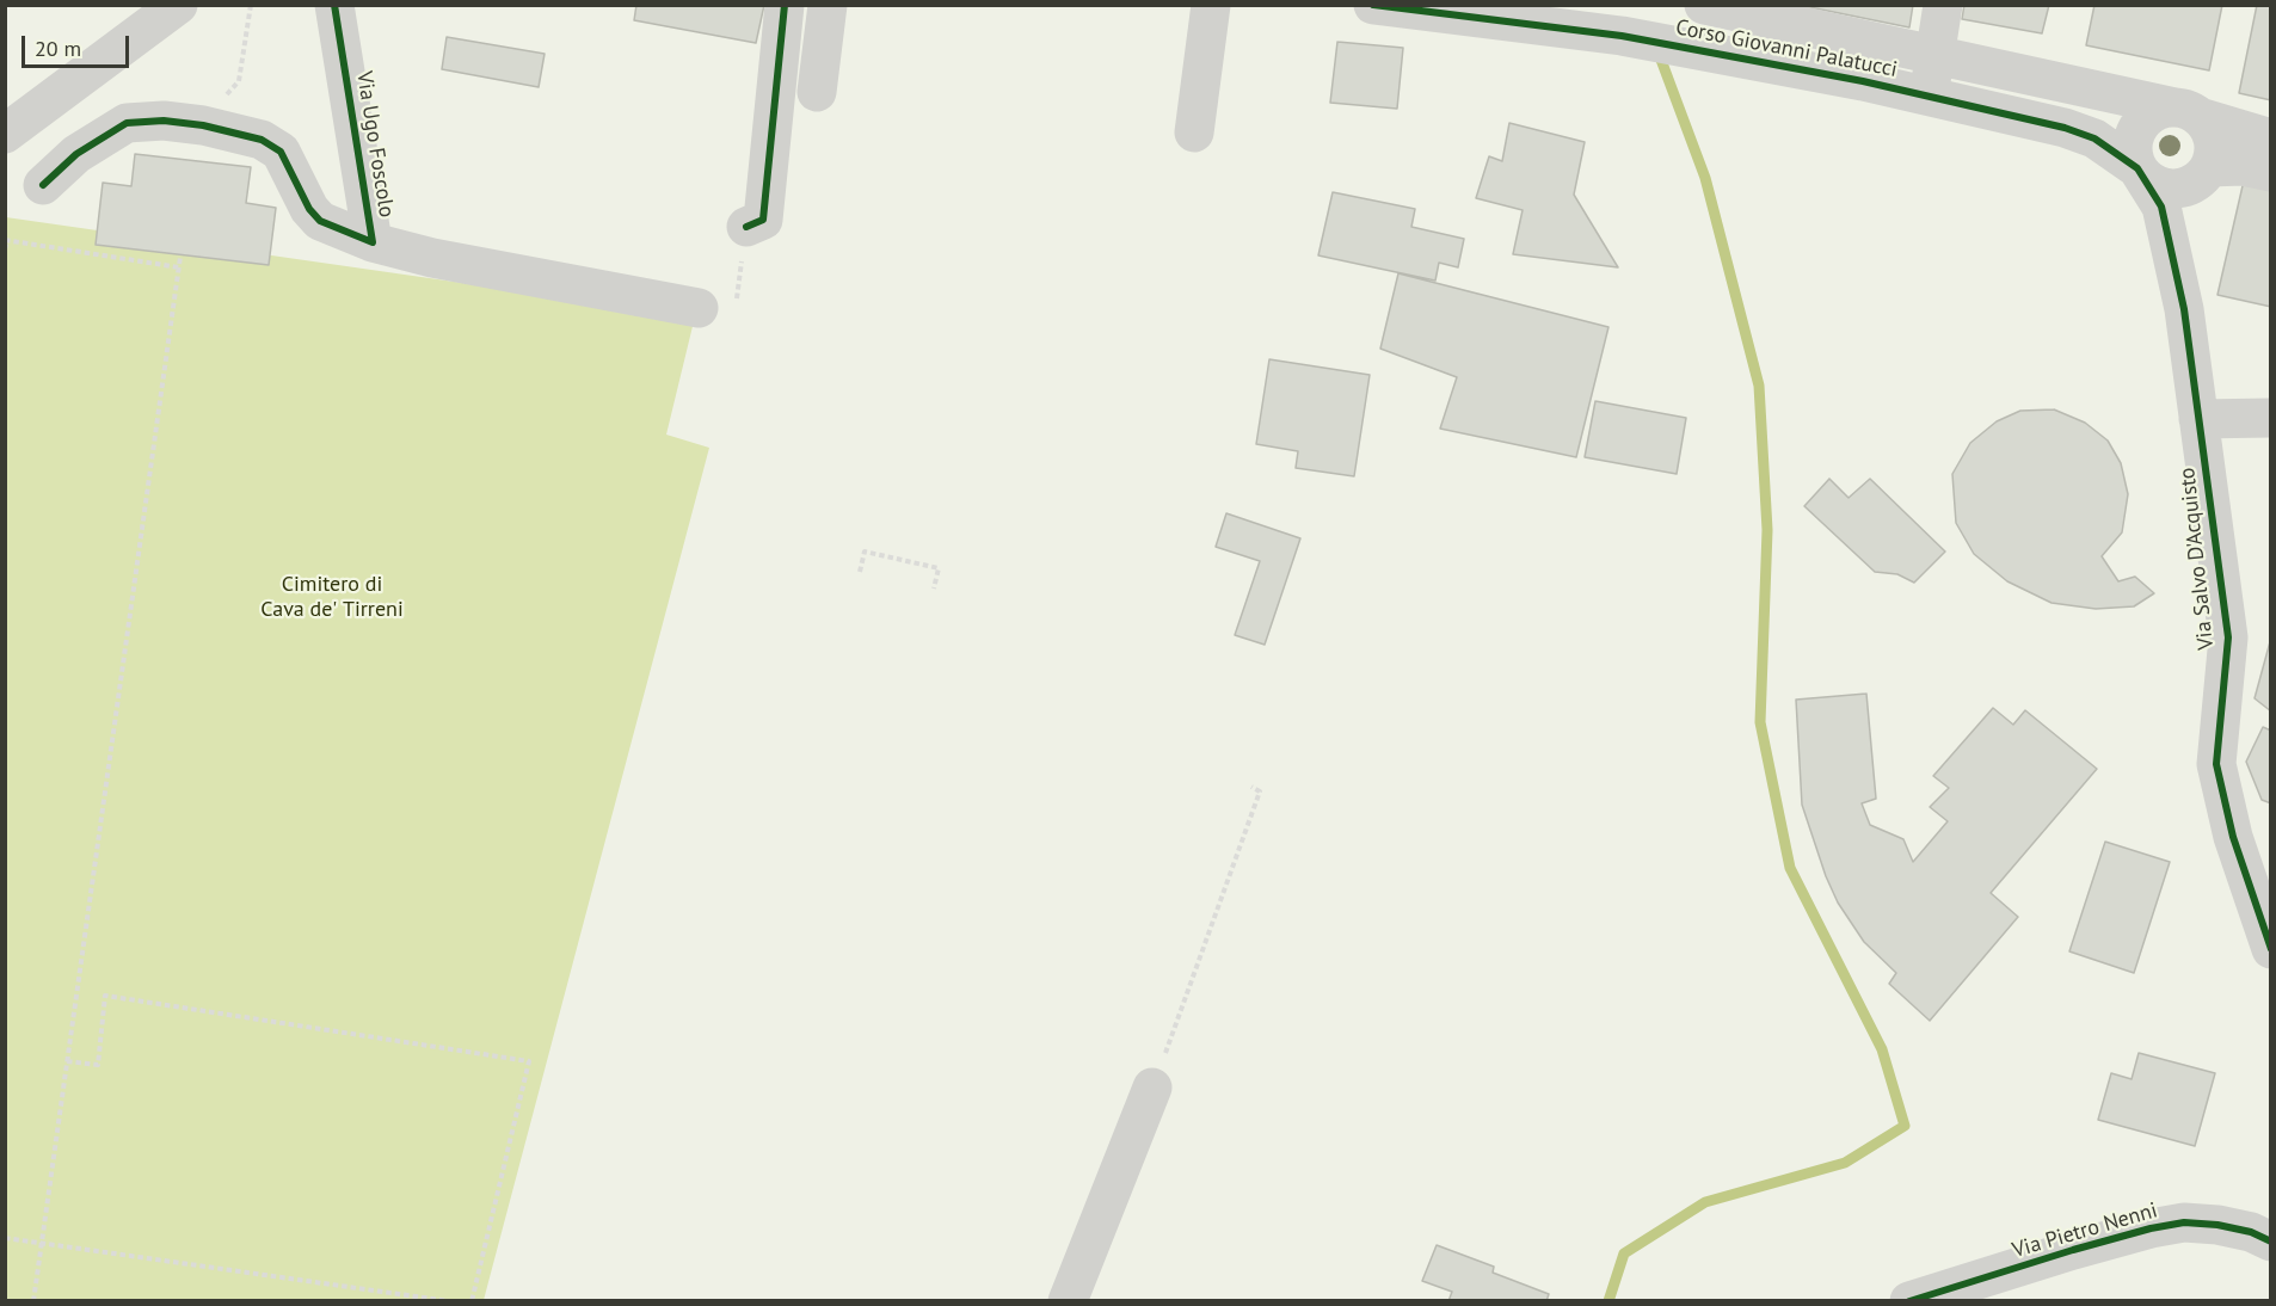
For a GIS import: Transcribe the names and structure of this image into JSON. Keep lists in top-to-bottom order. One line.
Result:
{"streets":{"street":["Corso Giovanni Palatucci","Via Ugo Foscolo","Via Salvo D'Acquisto","Via Pietro Nenni"]},"crossings":[["Corso Giovanni Palatucci","Via Salvo D'Acquisto"]],"parks":["Cimitero di Cava de' Tirreni"],"scale_bar":"20 m"}
